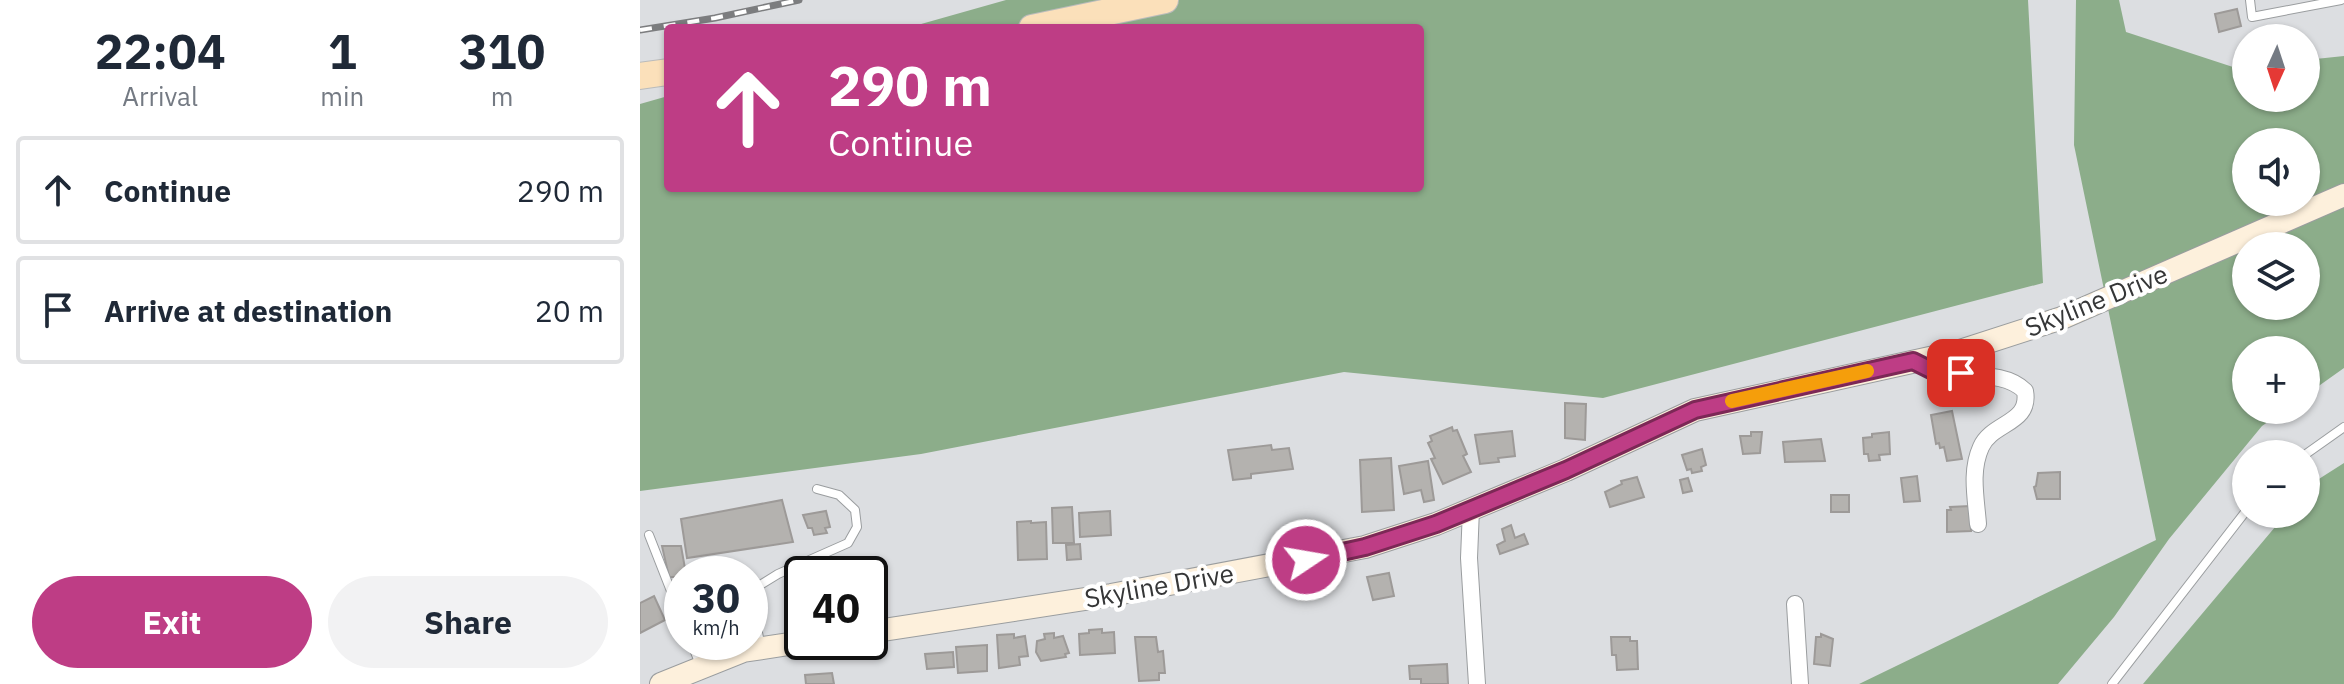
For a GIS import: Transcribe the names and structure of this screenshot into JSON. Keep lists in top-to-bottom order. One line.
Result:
{"streets":{"street":["Skyline Drive"]},"north":"bottom","page":{"eta":["22:04","Arrival","1","min","310","m"],"map_buttons":["+","−"],"turn":["290 m","Continue"],"list":[{"name":"Continue","value":"290 m"},{"name":"Arrive at destination","value":"20 m"}],"speed":"30 km/h","limit":"40","buttons":["Exit","Share"]}}
